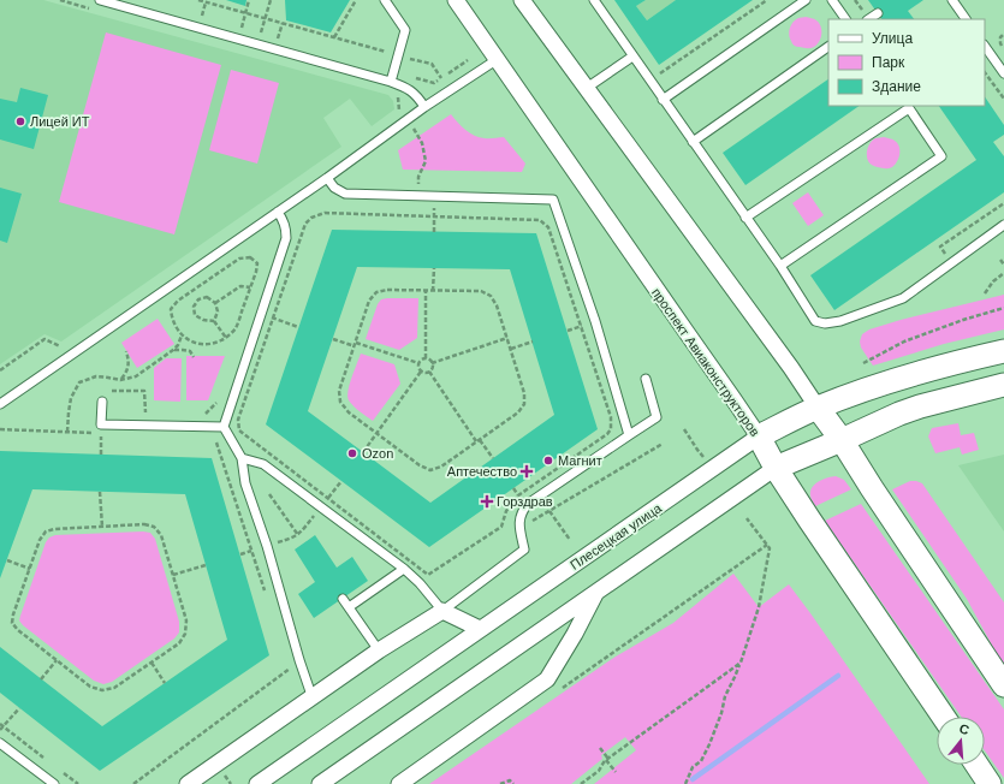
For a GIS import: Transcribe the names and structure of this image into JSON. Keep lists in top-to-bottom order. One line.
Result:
{"streets":{"street":["проспект Авиаконструкторов","Плесецкая улица"]},"crossings":[["проспект Авиаконструкторов","Плесецкая улица"]],"places":{"other":["Лицей ИТ","Ozon","Магнит"],"health":["Аптечество","Горздрав"]},"legend":["Улица","Парк","Здание"],"north":"top"}
